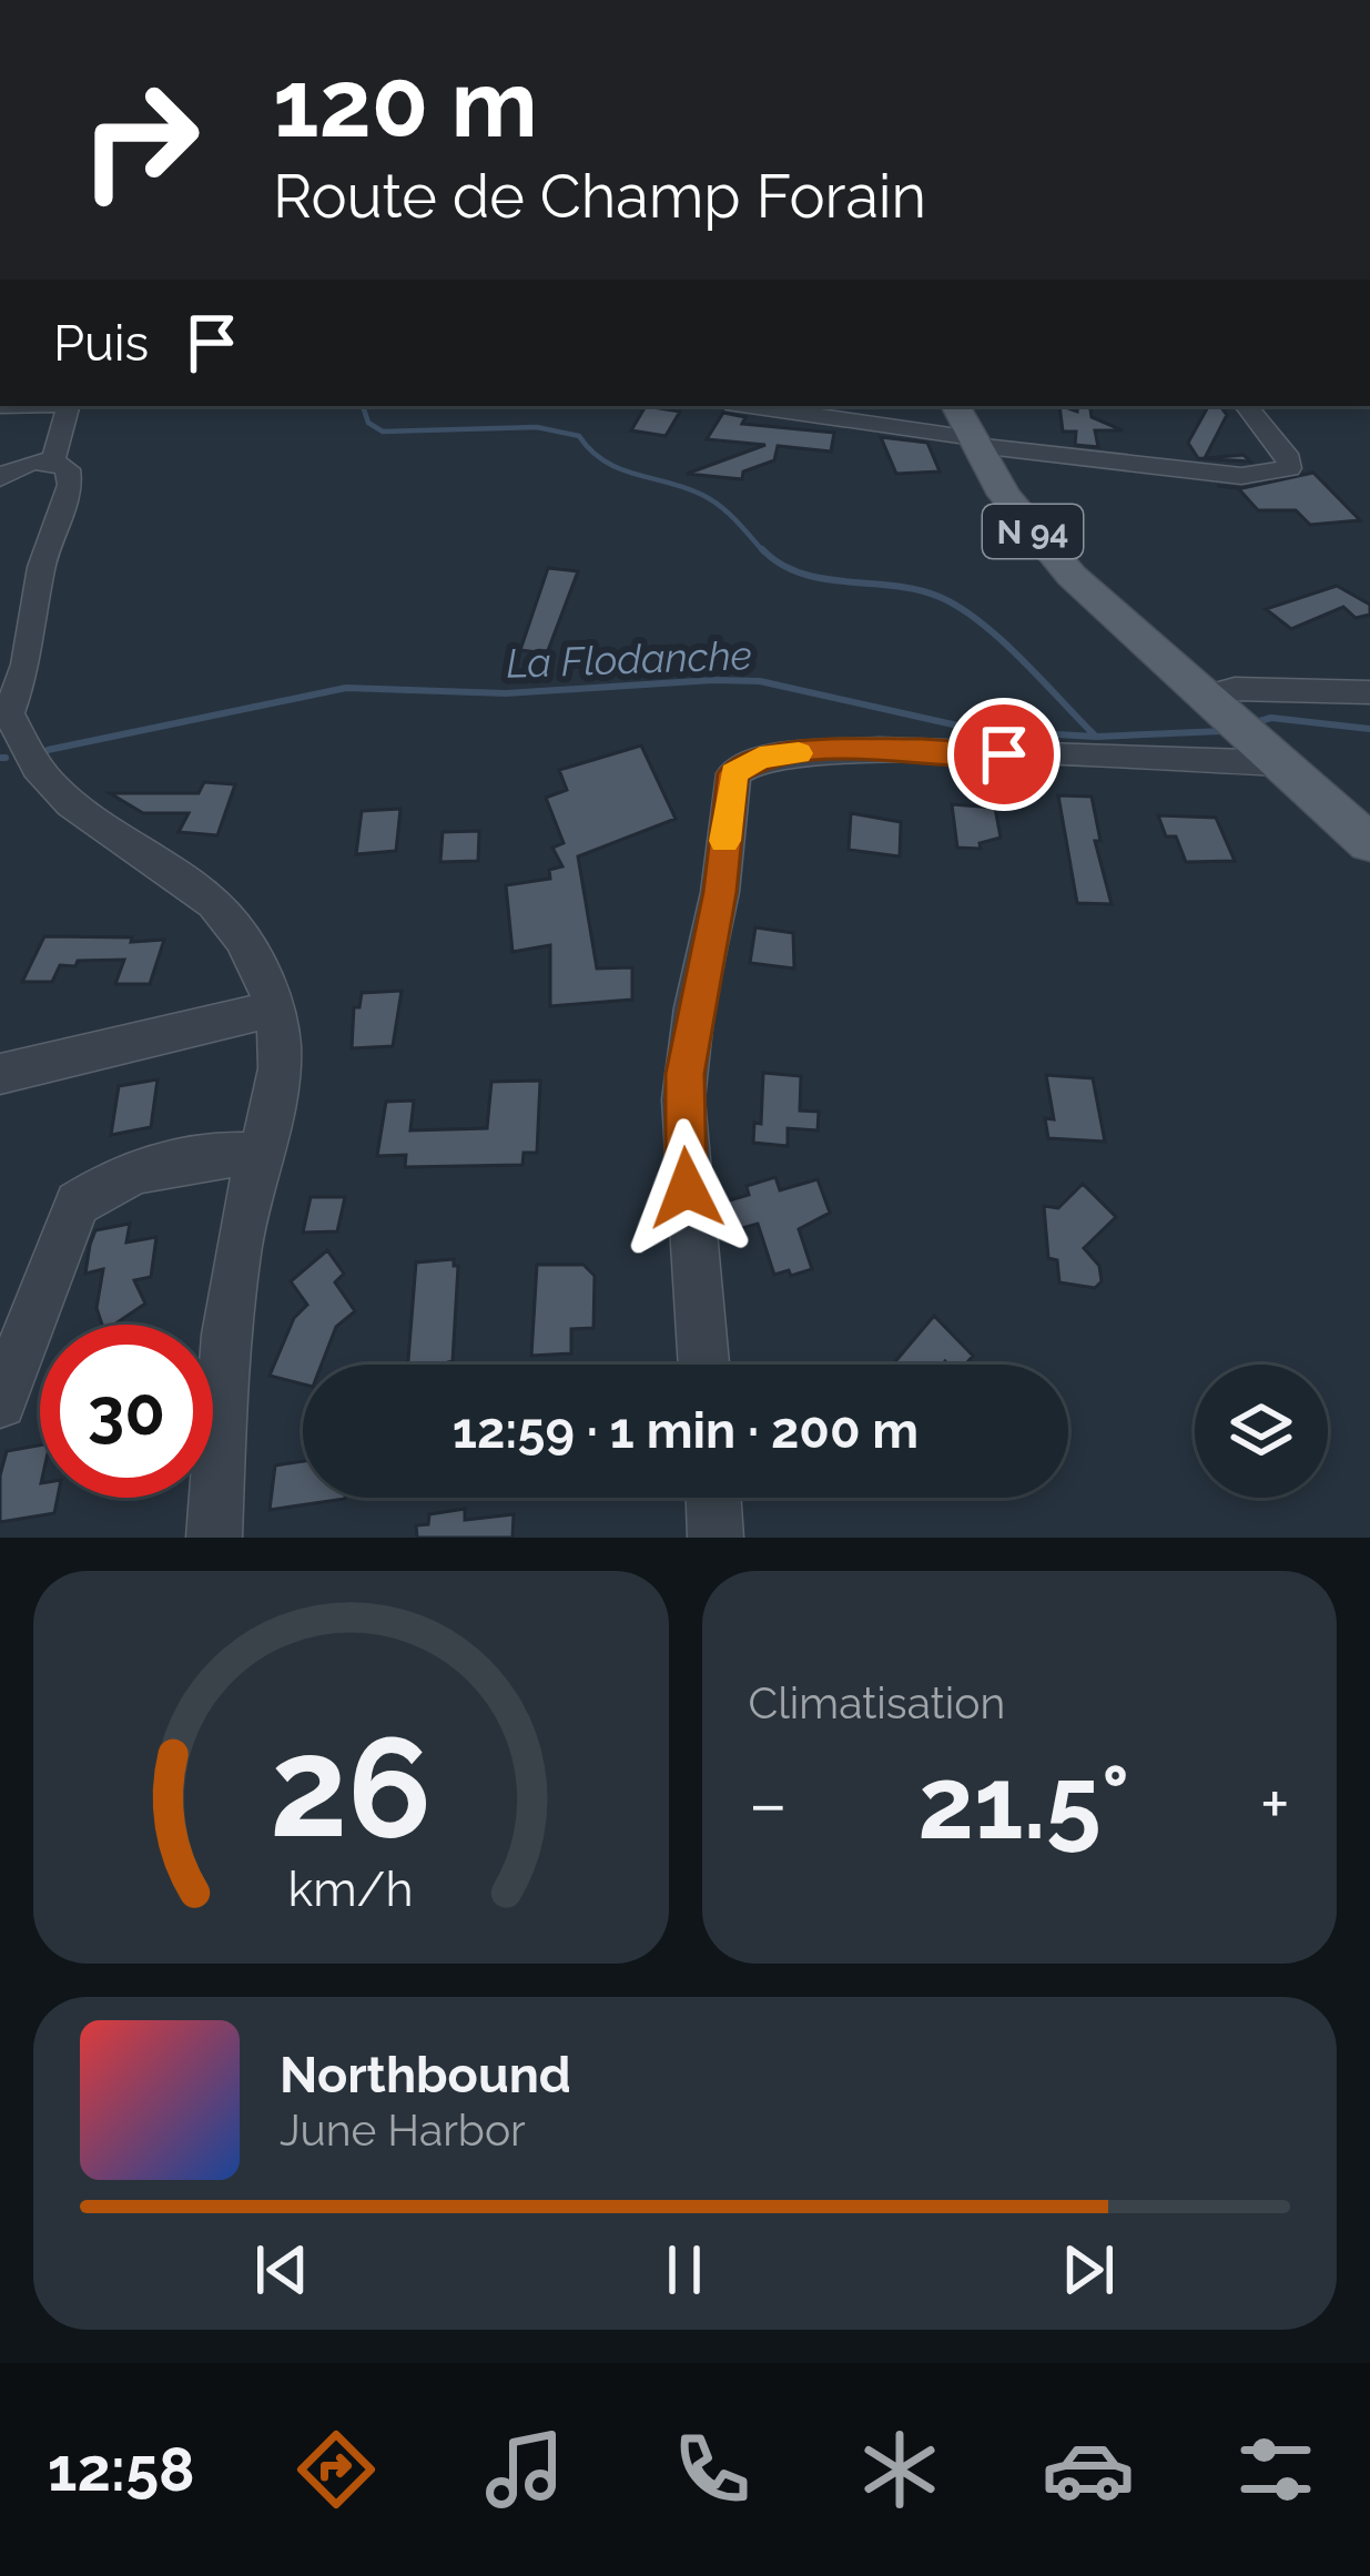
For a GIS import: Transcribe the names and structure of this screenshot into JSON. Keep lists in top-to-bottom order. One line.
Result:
{"streets":{"main road":["N 94"]},"water":["La Flodanche"],"page":{"turn":["120 m","Route de Champ Forain"],"then":"Puis","limit":"30","trip":"12:59 · 1 min · 200 m","tile":"Climatisation","heat":["−","21.5°","+"],"song":["Northbound","June Harbor"],"tabs":"12:58","gauge":["26","km/h"]}}
